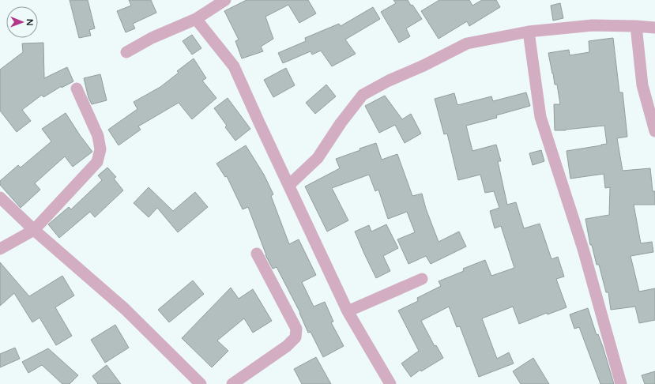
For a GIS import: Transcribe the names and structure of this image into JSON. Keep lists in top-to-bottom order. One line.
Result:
{"north":"right"}
